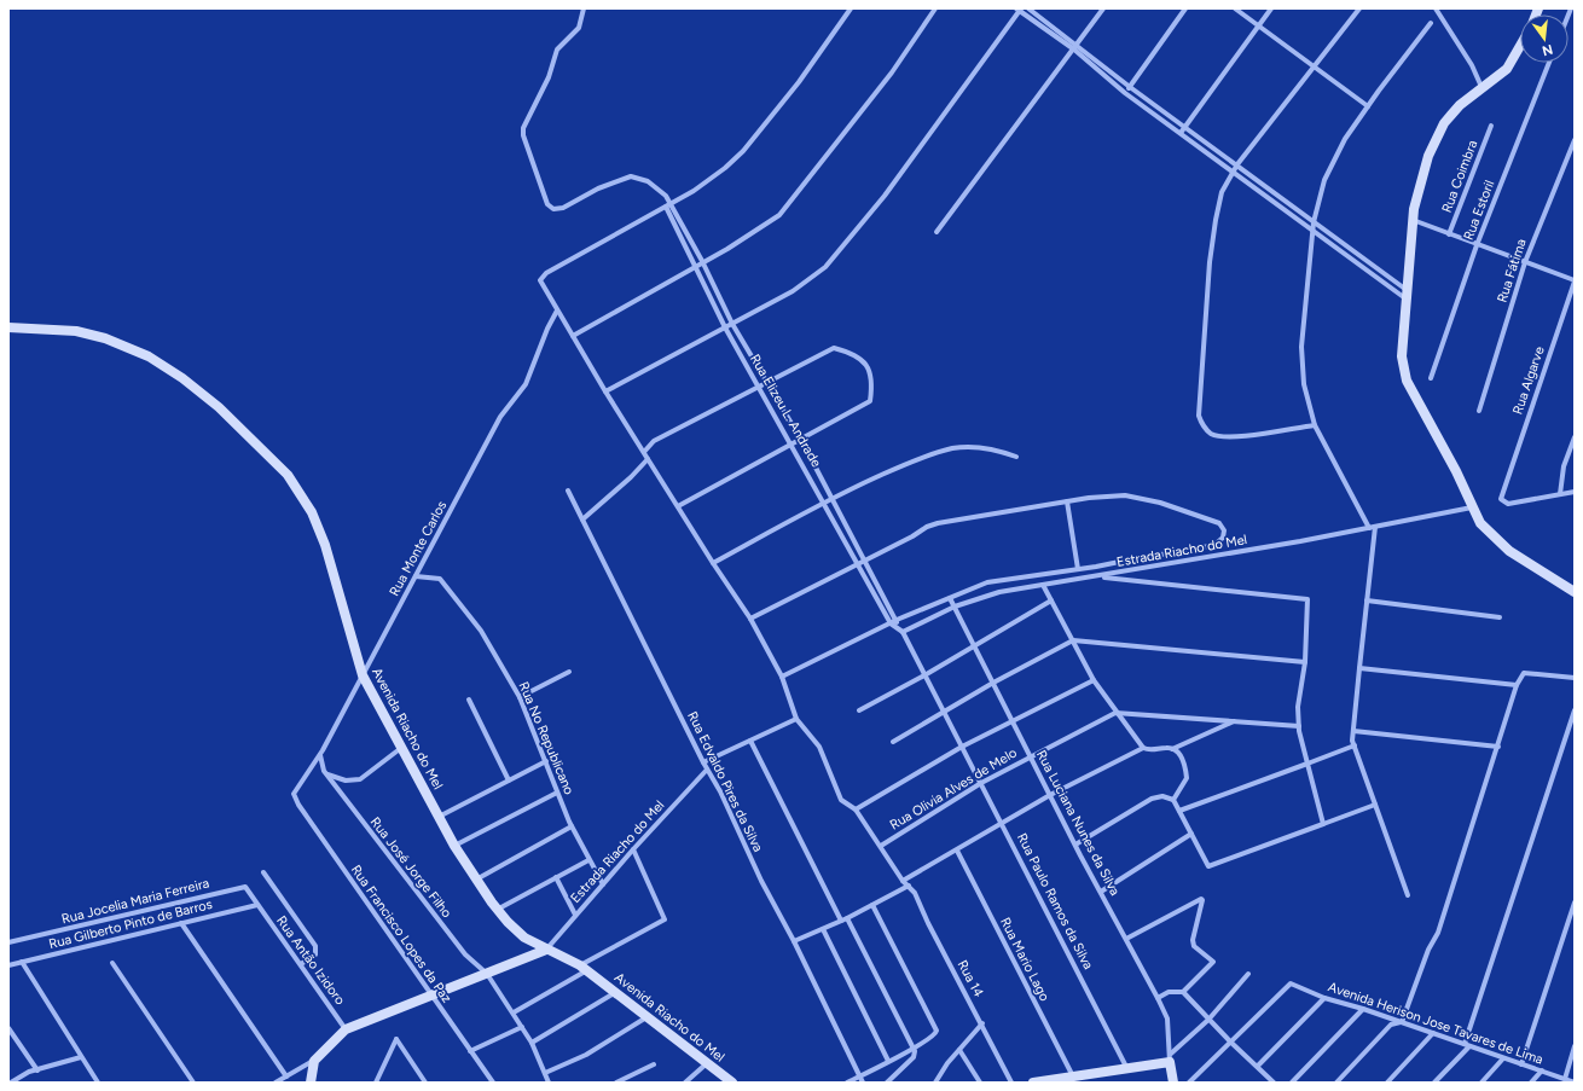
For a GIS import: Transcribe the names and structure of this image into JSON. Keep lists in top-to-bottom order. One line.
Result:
{"streets":{"street":["Rua Coimbra","Rua Estoril","Rua Fátima","Rua Algarve","Rua Elizeu L. Andrade","Rua Monte Carlos","Estrada Riacho do Mel","Avenida Riacho do Mel","Rua No Republicano","Rua Edvaldo Pires da Silva","Rua Olivia Alves de Melo","Rua Luciana Nunes da Silva","Rua José Jorge Filho","Rua Jocelia Maria Ferreira","Rua Paulo Ramos da Silva","Rua Gilberto Pinto de Barros","Rua Francisco Lopes da Paz","Rua Mario Lago","Rua Antão Izidoro","Rua 14","Avenida Herison Jose Tavares de Lima"]},"crossings":[["Rua Elizeu L. Andrade","Rua Paulo Ramos da Silva"],["Rua Monte Carlos","Avenida Riacho do Mel"],["Rua Monte Carlos","Rua No Republicano"],["Rua Monte Carlos","Rua Francisco Lopes da Paz"],["Estrada Riacho do Mel","Avenida Riacho do Mel"],["Estrada Riacho do Mel","Rua No Republicano"],["Estrada Riacho do Mel","Rua Edvaldo Pires da Silva"],["Estrada Riacho do Mel","Rua Luciana Nunes da Silva"],["Estrada Riacho do Mel","Rua Paulo Ramos da Silva"],["Rua Olivia Alves de Melo","Rua Luciana Nunes da Silva"],["Rua Olivia Alves de Melo","Rua Paulo Ramos da Silva"],["Rua Olivia Alves de Melo","Rua 14"],["Rua Jocelia Maria Ferreira","Rua Gilberto Pinto de Barros"],["Rua Jocelia Maria Ferreira","Rua Antão Izidoro"],["Rua Gilberto Pinto de Barros","Rua Antão Izidoro"]],"north":"bottom"}
